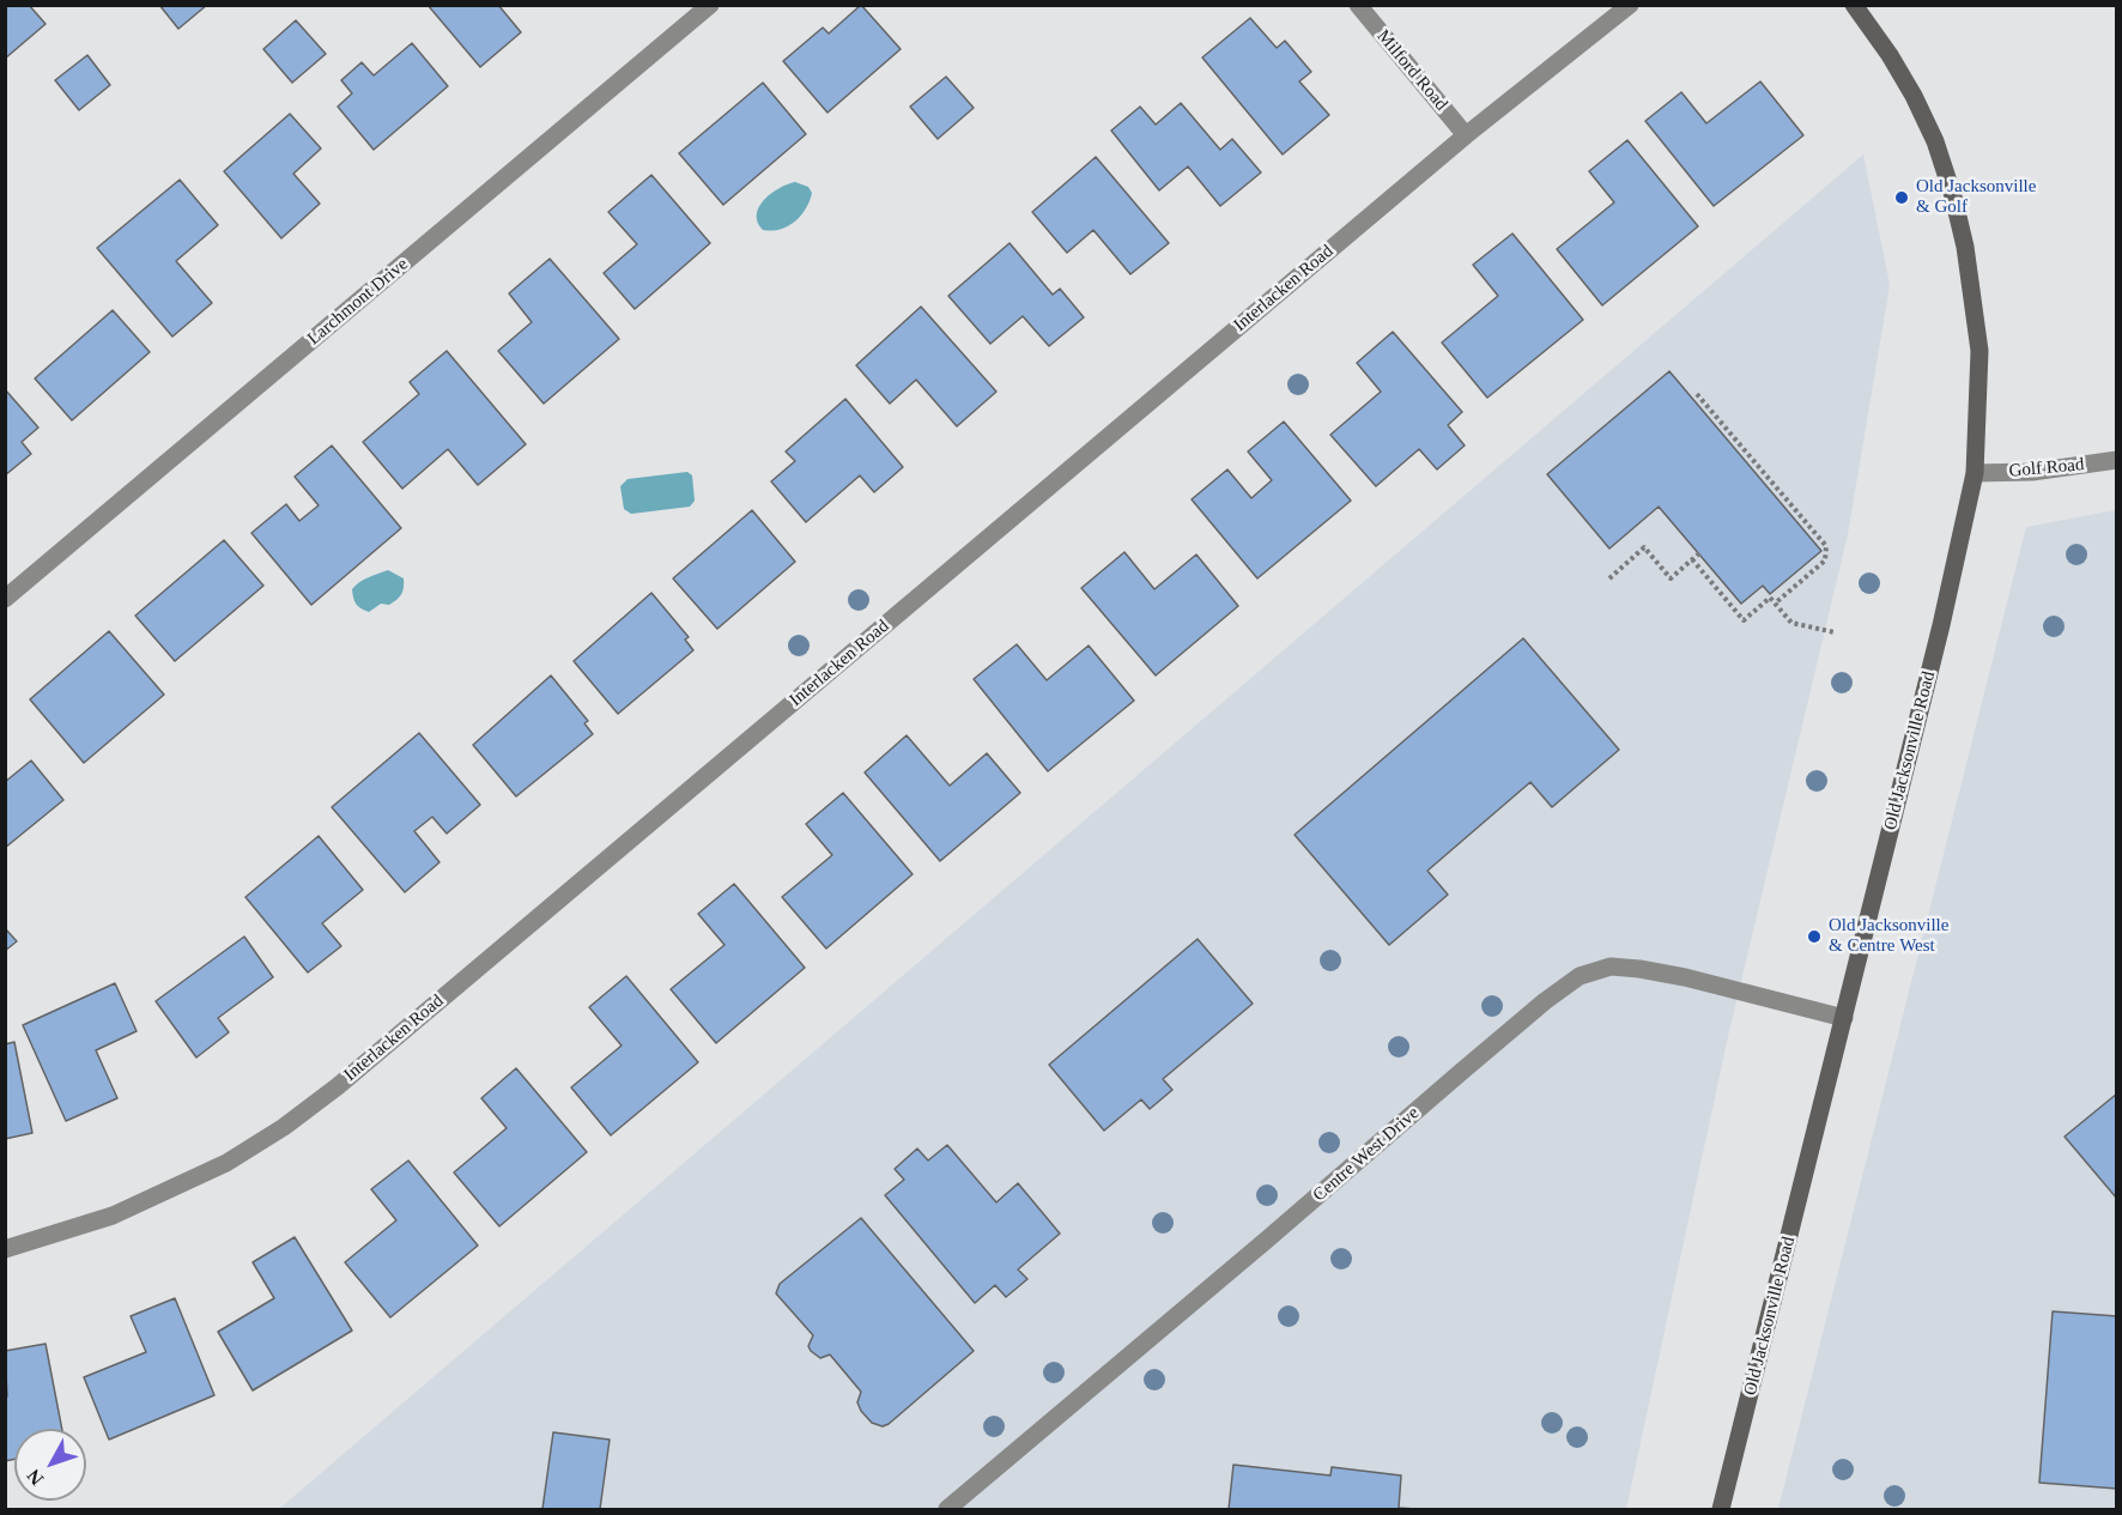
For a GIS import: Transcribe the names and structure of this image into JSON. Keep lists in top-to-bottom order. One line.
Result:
{"streets":{"street":["Milford Road","Interlacken Road","Larchmont Drive","Golf Road","Old Jacksonville Road","Centre West Drive"]},"crossings":[["Milford Road","Interlacken Road"],["Golf Road","Old Jacksonville Road"],["Old Jacksonville Road","Centre West Drive"]],"places":["Old Jacksonville & Golf","Old Jacksonville & Centre West"],"north":"bottom left"}
